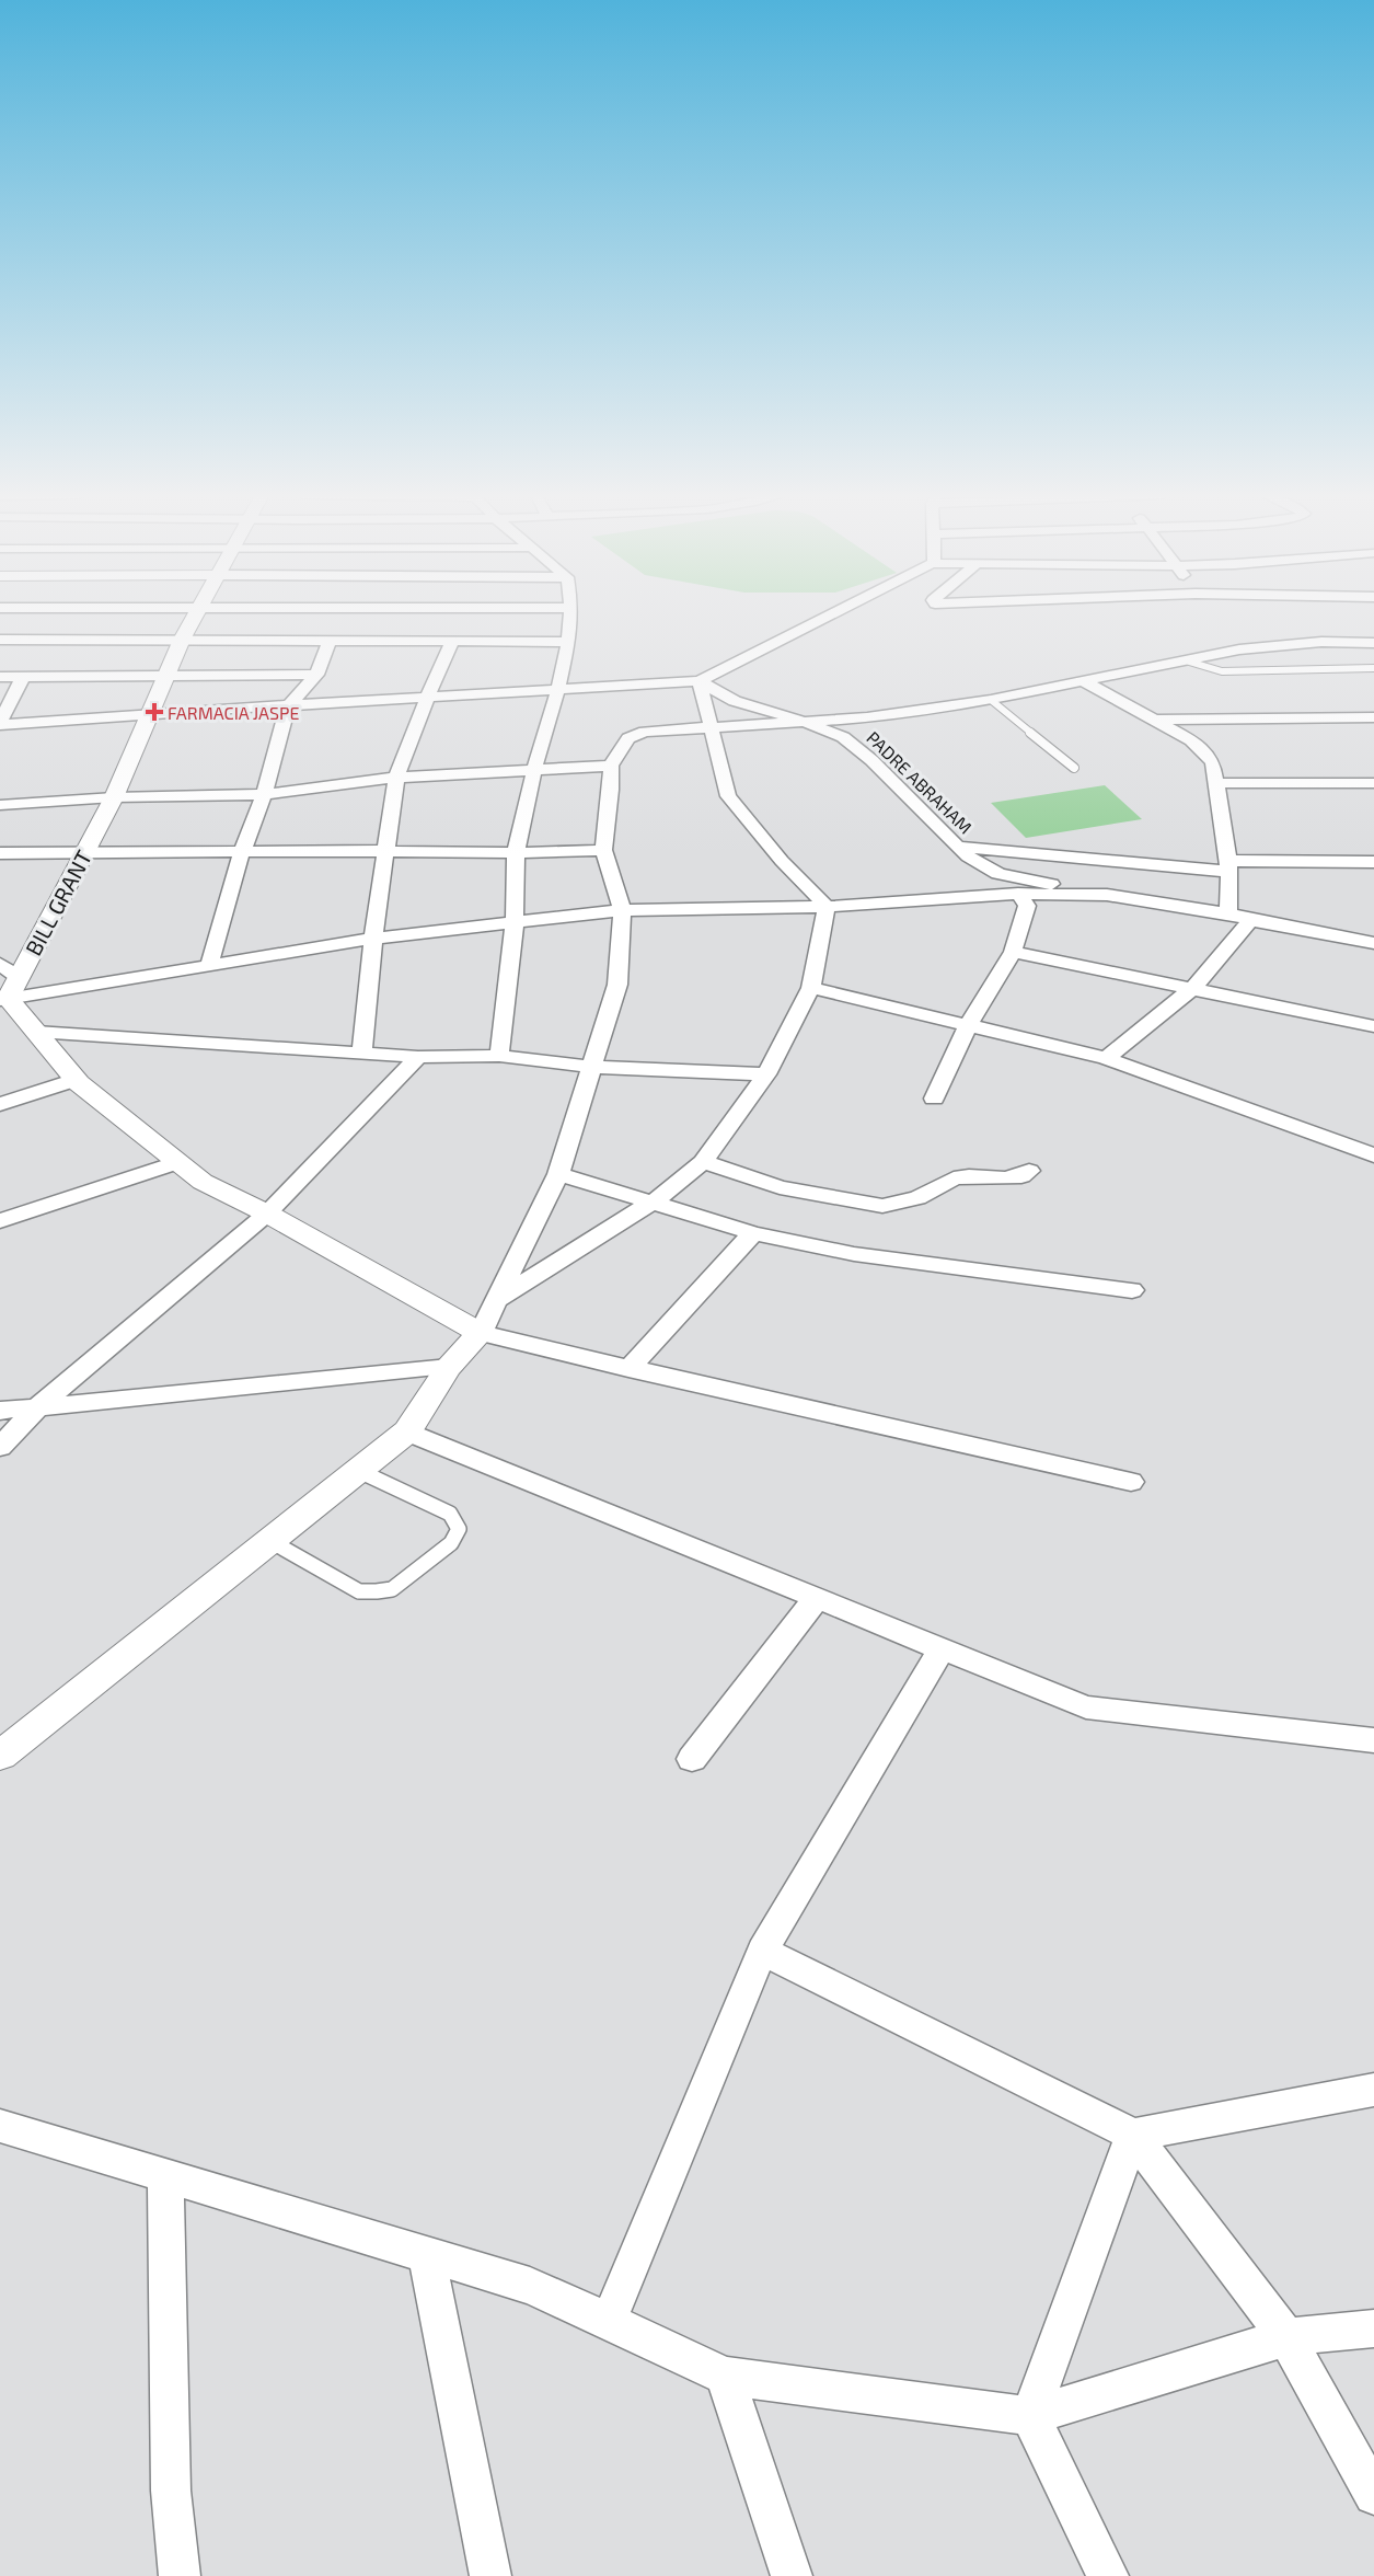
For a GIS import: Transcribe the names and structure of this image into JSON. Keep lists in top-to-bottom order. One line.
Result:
{"streets":{"street":["PADRE ABRAHAM","BILL GRANT"]},"places":{"health":["FARMACIA JASPE"]}}
